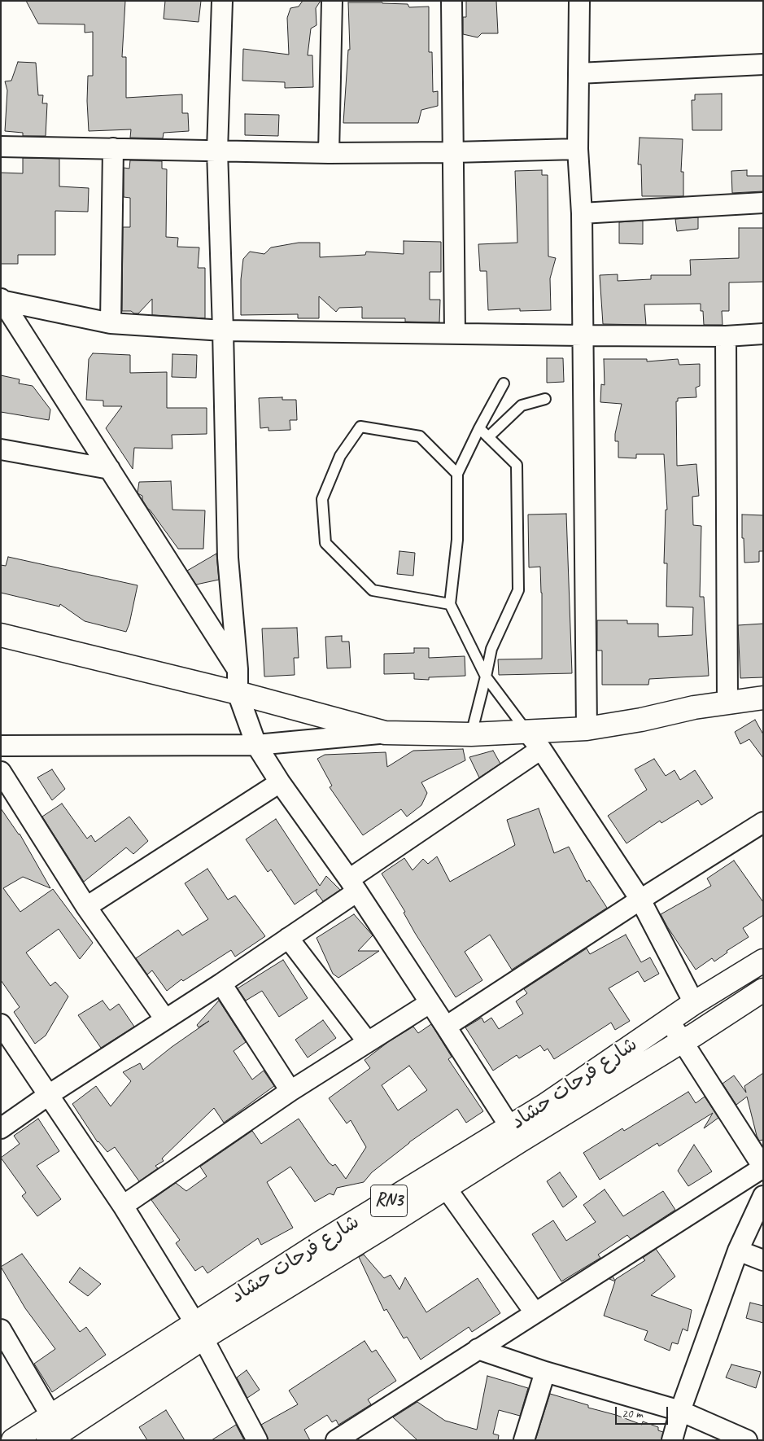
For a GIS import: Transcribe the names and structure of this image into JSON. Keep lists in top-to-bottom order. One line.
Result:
{"streets":{"main road":["شارع فرحات حشاد","RN3"]},"scale_bar":"20 m"}
